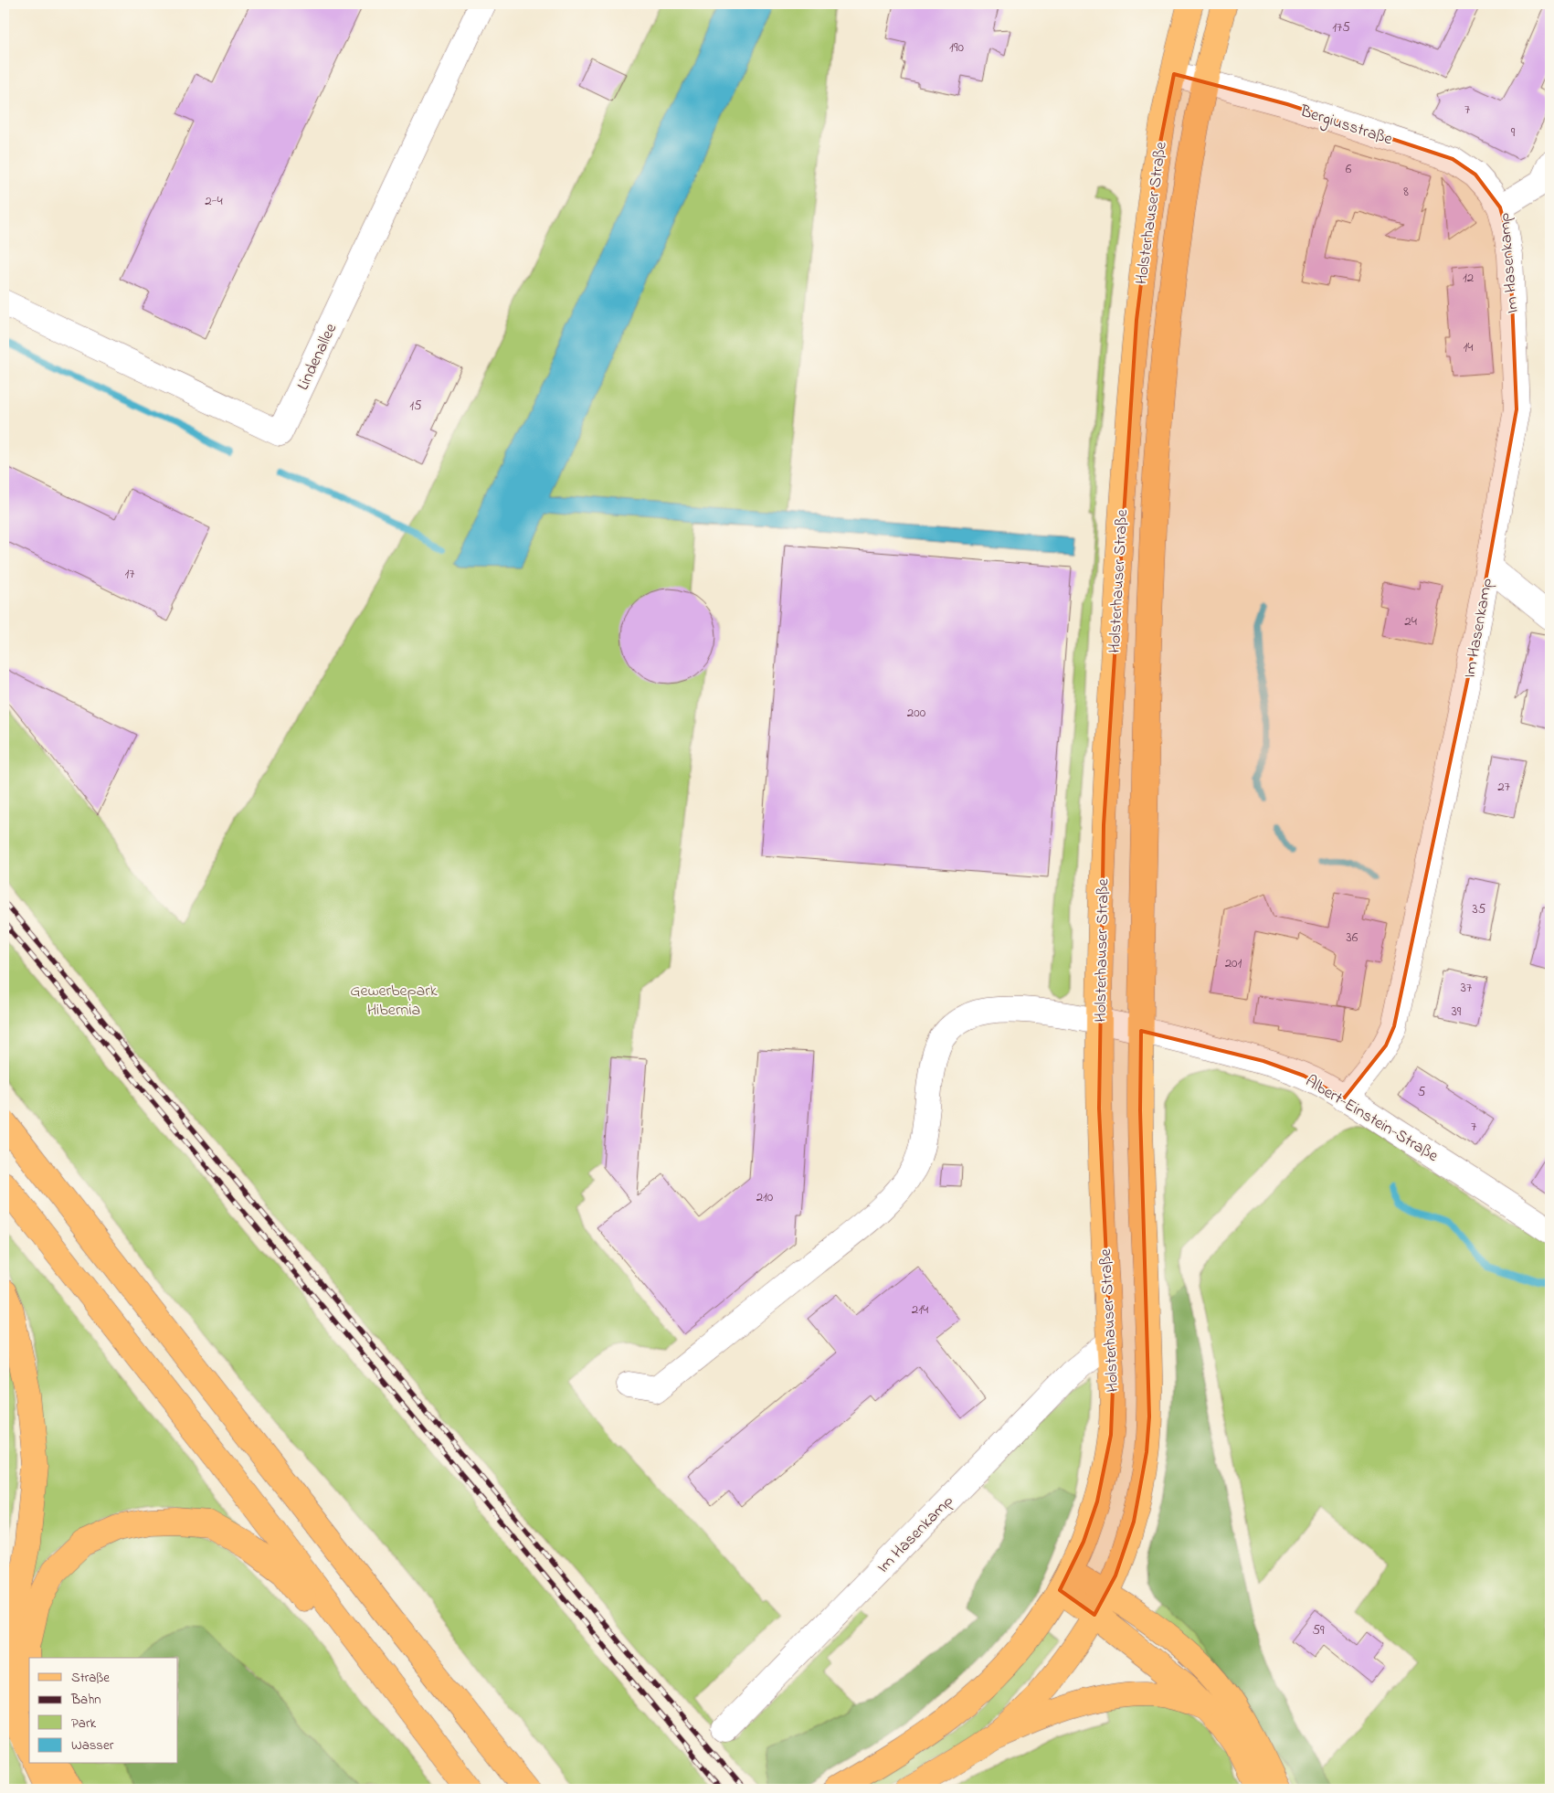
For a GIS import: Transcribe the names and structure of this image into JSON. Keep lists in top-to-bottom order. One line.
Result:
{"streets":{"main road":["Holsterhauser Straße"],"street":["Bergiusstraße","Im Hasenkamp","Lindenallee","Albert-Einstein-Straße"]},"crossings":[["Bergiusstraße","Holsterhauser Straße"],["Bergiusstraße","Im Hasenkamp"],["Holsterhauser Straße","Im Hasenkamp"],["Holsterhauser Straße","Albert-Einstein-Straße"],["Im Hasenkamp","Albert-Einstein-Straße"]],"parks":["Gewerbepark Hibernia"],"house_numbers":["175","190","7","9","6","8","2-4","12","14","15","17","24","200","27","35","36","201","37","39","5","7","210","214","59"],"legend":["Straße","Bahn","Park","Wasser"]}
